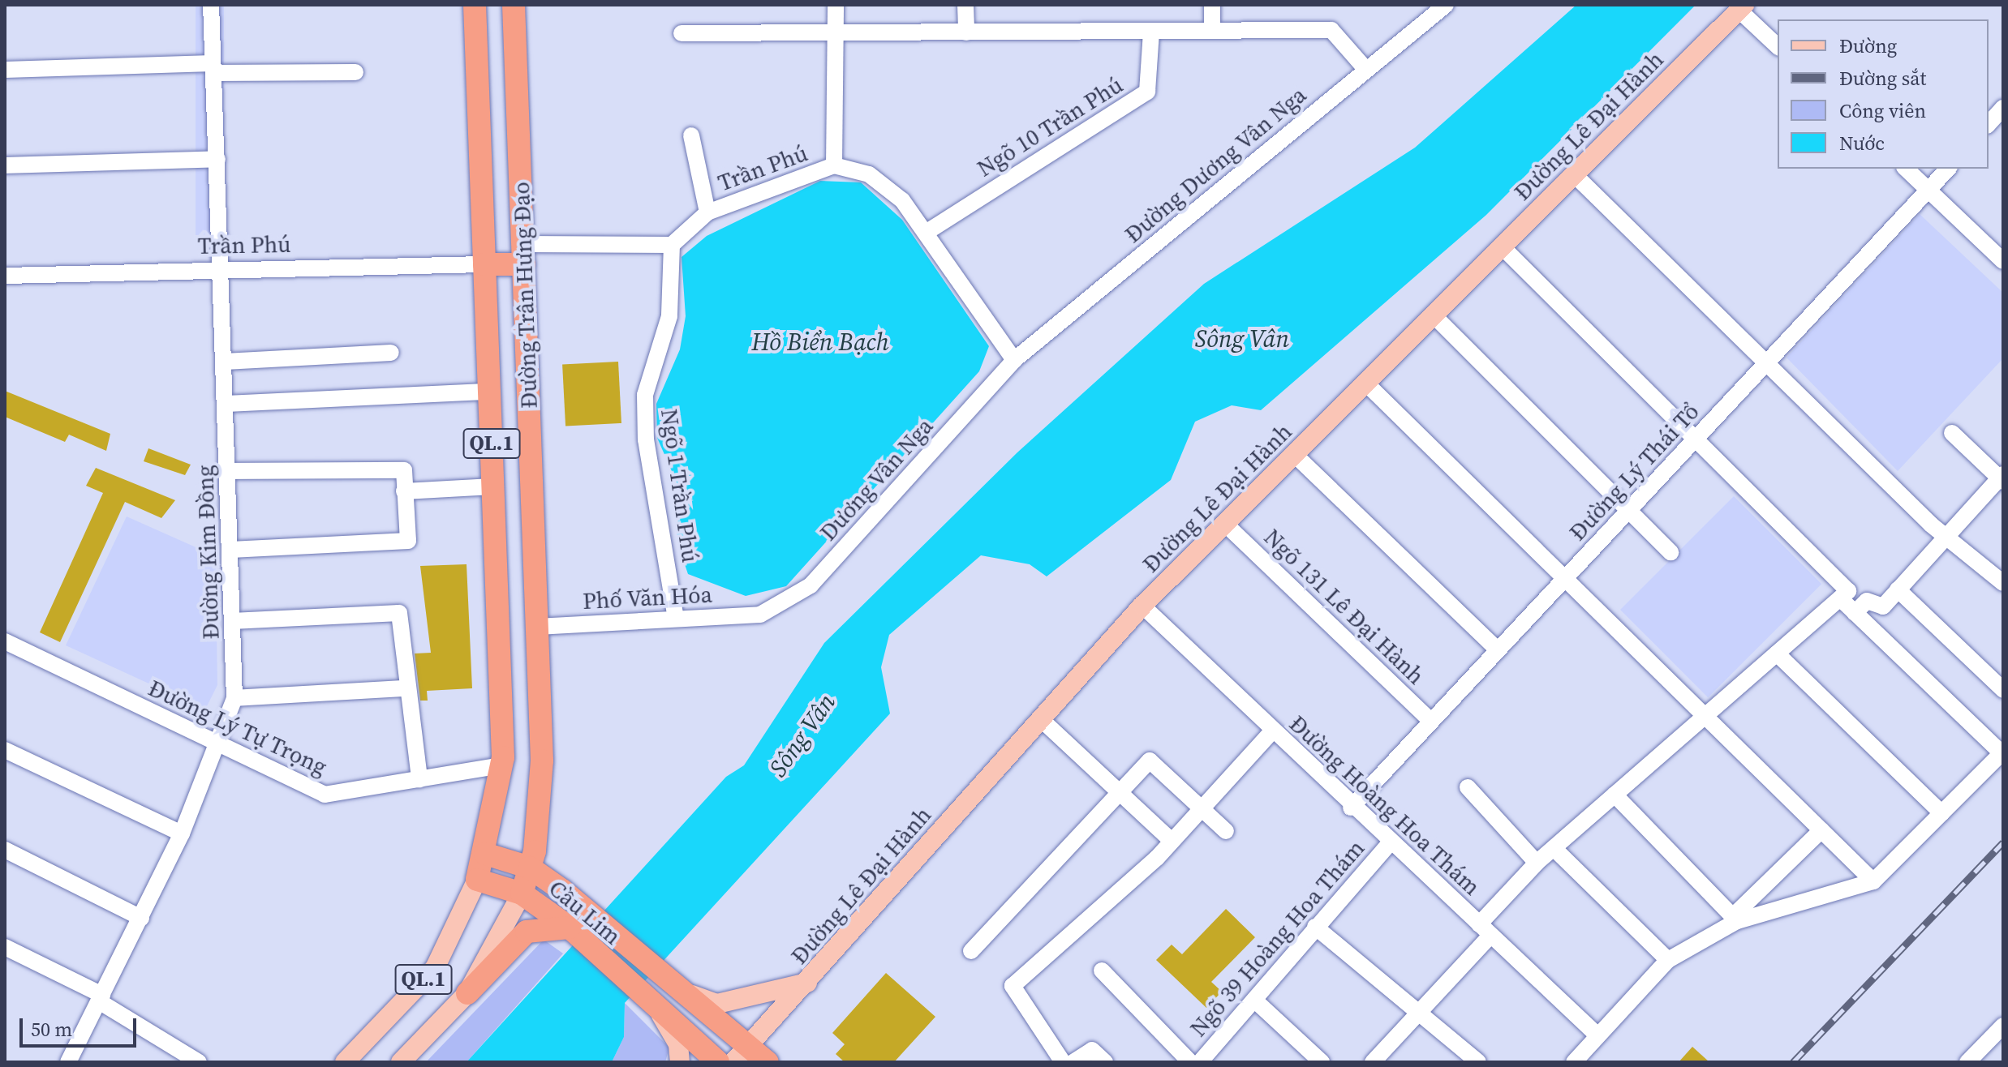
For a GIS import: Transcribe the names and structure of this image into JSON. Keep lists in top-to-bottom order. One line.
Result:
{"streets":{"highway":["Đường Trân Hưng Đạo","QL.1","Cầu Lim"],"main road":["Đường Lê Đại Hành"],"street":["Ngõ 10 Trần Phú","Đường Dương Vân Nga","Trần Phú","Đường Lý Thái Tổ","Dương Vân Nga","Ngõ 1 Trần Phú","Đường Kim Đồng","Phố Văn Hóa","Ngõ 131 Lê Đại Hành","Đường Lý Tự Trọng","Đường Hoàng Hoa Thám","Ngõ 39 Hoàng Hoa Thám"]},"crossings":[["Đường Lê Đại Hành","Ngõ 131 Lê Đại Hành"],["Đường Lê Đại Hành","Đường Hoàng Hoa Thám"],["Đường Lê Đại Hành","Cầu Lim"],["Ngõ 10 Trần Phú","Trần Phú"],["Đường Dương Vân Nga","Trần Phú"],["Đường Dương Vân Nga","Dương Vân Nga"],["Trần Phú","Đường Trân Hưng Đạo"],["Trần Phú","Dương Vân Nga"],["Trần Phú","Ngõ 1 Trần Phú"],["Trần Phú","Đường Kim Đồng"],["Đường Trân Hưng Đạo","QL.1"],["Đường Trân Hưng Đạo","Phố Văn Hóa"],["Đường Trân Hưng Đạo","Đường Lý Tự Trọng"],["Đường Trân Hưng Đạo","Cầu Lim"],["QL.1","Cầu Lim"],["Đường Lý Thái Tổ","Ngõ 131 Lê Đại Hành"],["Đường Lý Thái Tổ","Đường Hoàng Hoa Thám"],["Dương Vân Nga","Phố Văn Hóa"],["Ngõ 1 Trần Phú","Phố Văn Hóa"],["Đường Kim Đồng","Đường Lý Tự Trọng"],["Đường Hoàng Hoa Thám","Ngõ 39 Hoàng Hoa Thám"]],"water":["Sông Vân","Hồ Biển Bạch"],"legend":["Đường","Đường sắt","Công viên","Nước"],"scale_bar":"50 m"}
